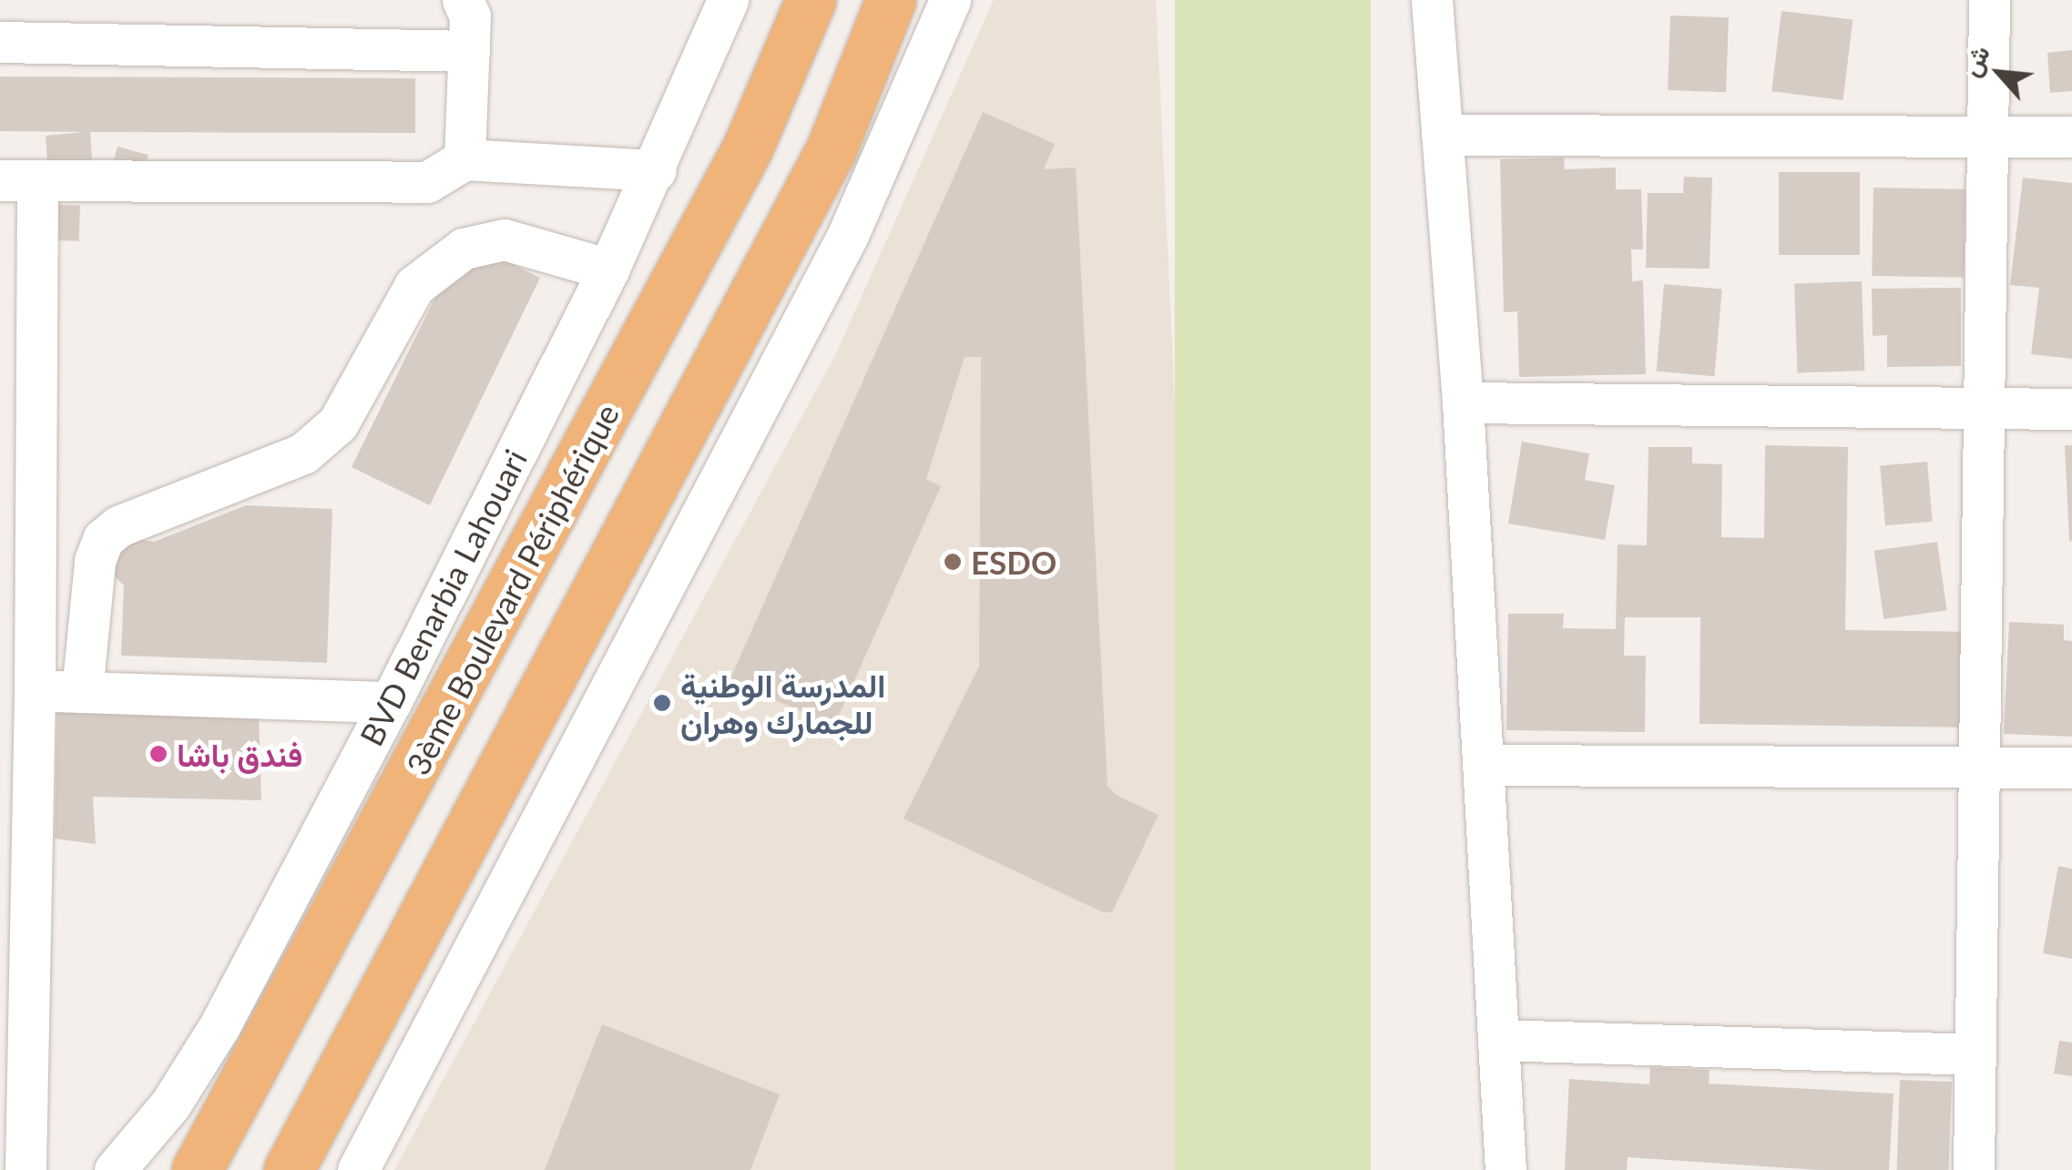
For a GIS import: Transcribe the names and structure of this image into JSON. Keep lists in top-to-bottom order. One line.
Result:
{"streets":{"highway":["3ème Boulevard Périphérique"],"street":["BVD Benarbia Lahouari"]},"places":["ESDO","المدرسة الوطنية للجمارك وهران","فندق باشا"],"north":"top left"}
